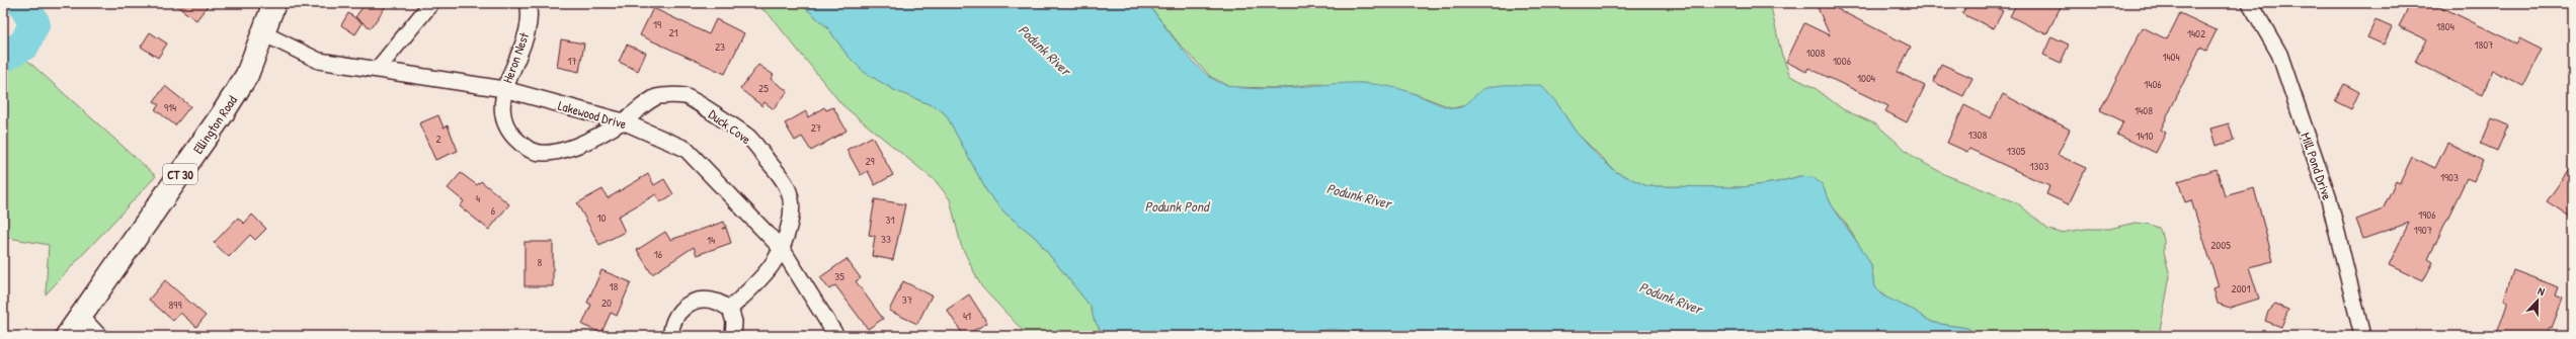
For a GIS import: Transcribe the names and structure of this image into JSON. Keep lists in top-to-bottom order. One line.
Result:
{"streets":{"main road":["Ellington Road","CT 30"],"street":["Heron Nest","Lakewood Drive","Duck Cove","Mill Pond Drive"]},"crossings":[["Heron Nest","Lakewood Drive"],["Heron Nest","Duck Cove"],["Lakewood Drive","Ellington Road"],["Lakewood Drive","Duck Cove"]],"water":["Podunk River","Podunk Pond"],"house_numbers":["19","1804","21","1402","1807","23","1008","1404","17","1006","1004","1406","25","914","1408","27","1308","1410","2","1305","29","1303","1903","4","6","1906","10","31","1907","33","14","2005","16","8","35","18","2001","37","20","899","41"],"north":"top"}
